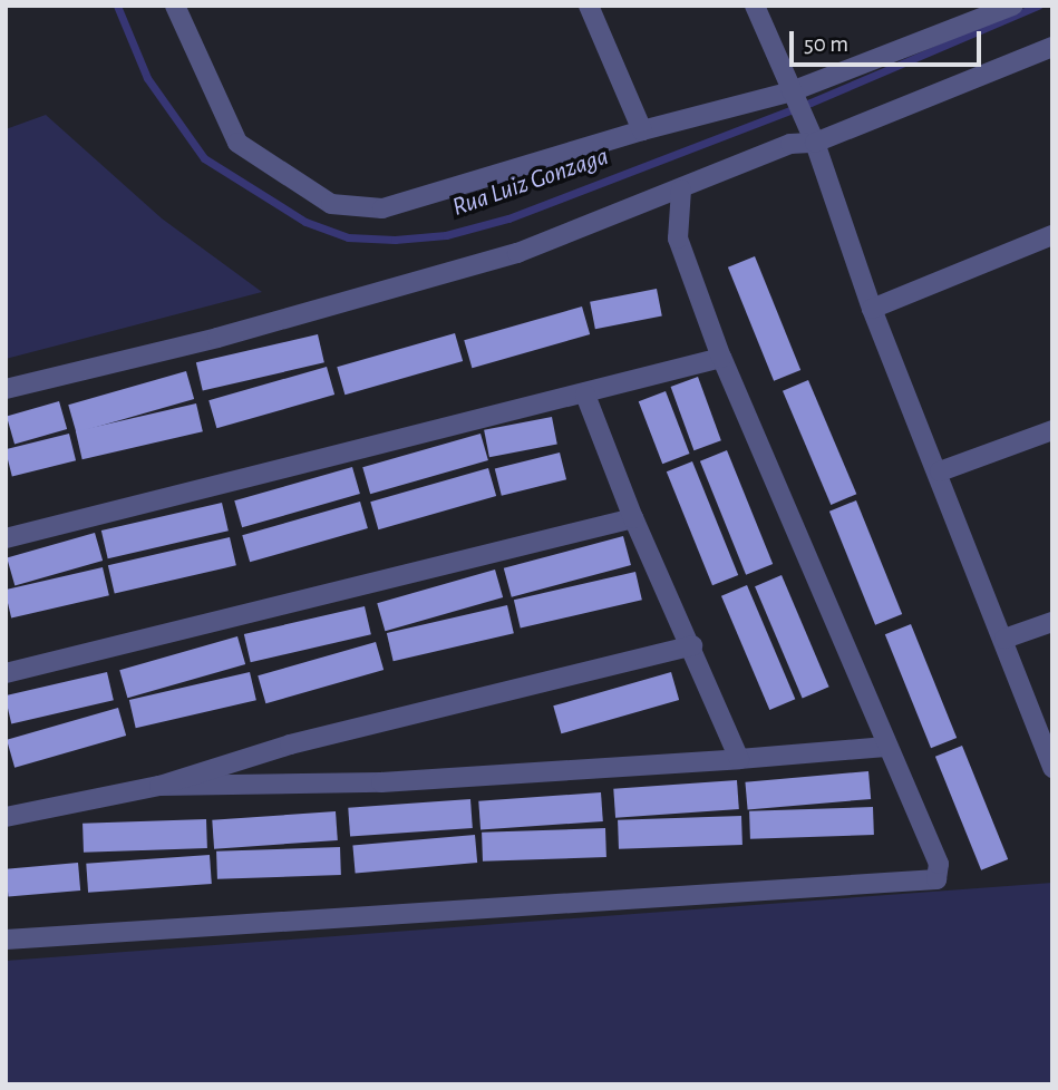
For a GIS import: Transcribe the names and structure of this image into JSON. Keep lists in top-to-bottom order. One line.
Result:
{"water":["Rua Luiz Gonzaga"],"scale_bar":"50 m"}
